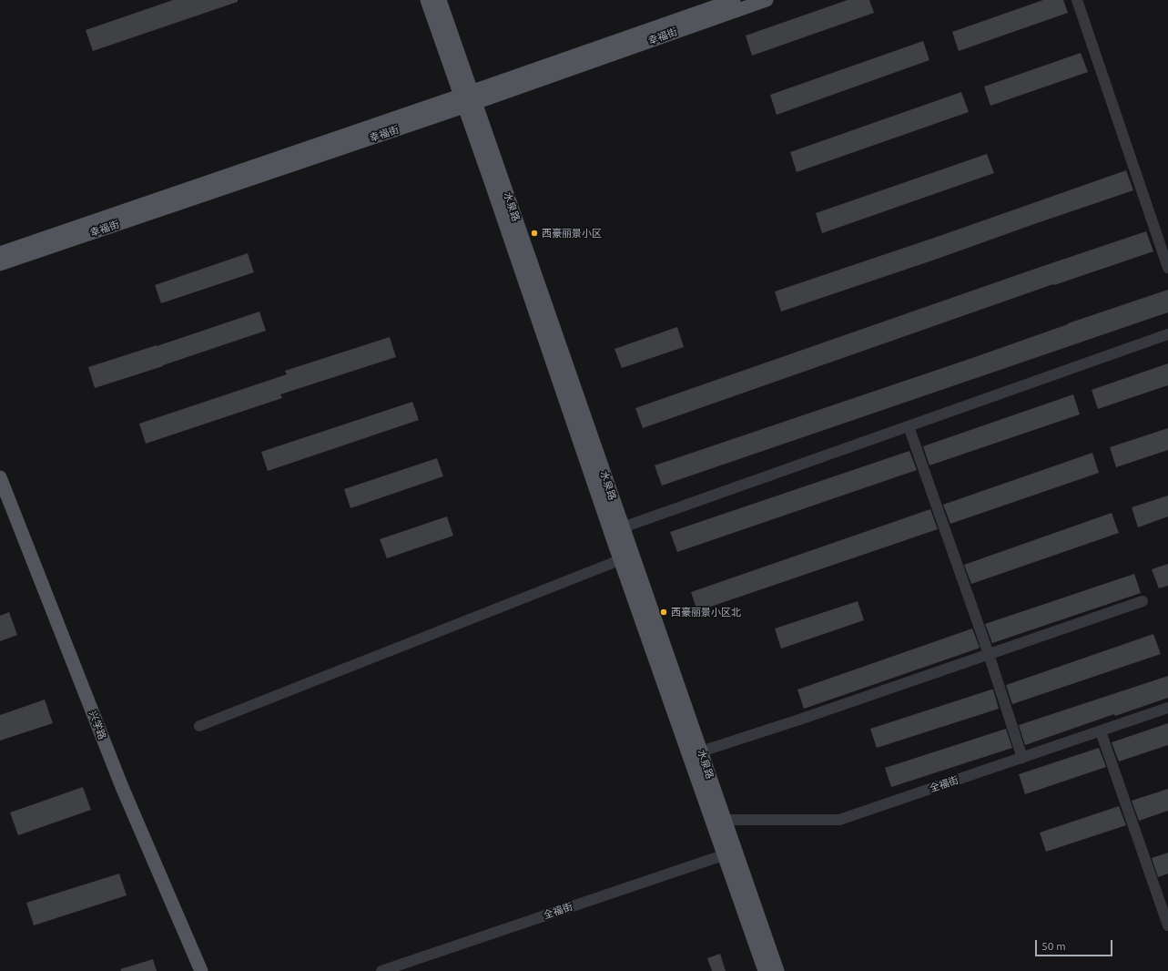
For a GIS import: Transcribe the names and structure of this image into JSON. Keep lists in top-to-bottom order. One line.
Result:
{"streets":{"main road":["幸福街","水泉路","兴学路"],"street":["全福街"]},"crossings":[["幸福街","水泉路"],["水泉路","全福街"]],"places":["西豪丽景小区","西豪丽景小区北"],"scale_bar":"50 m"}
